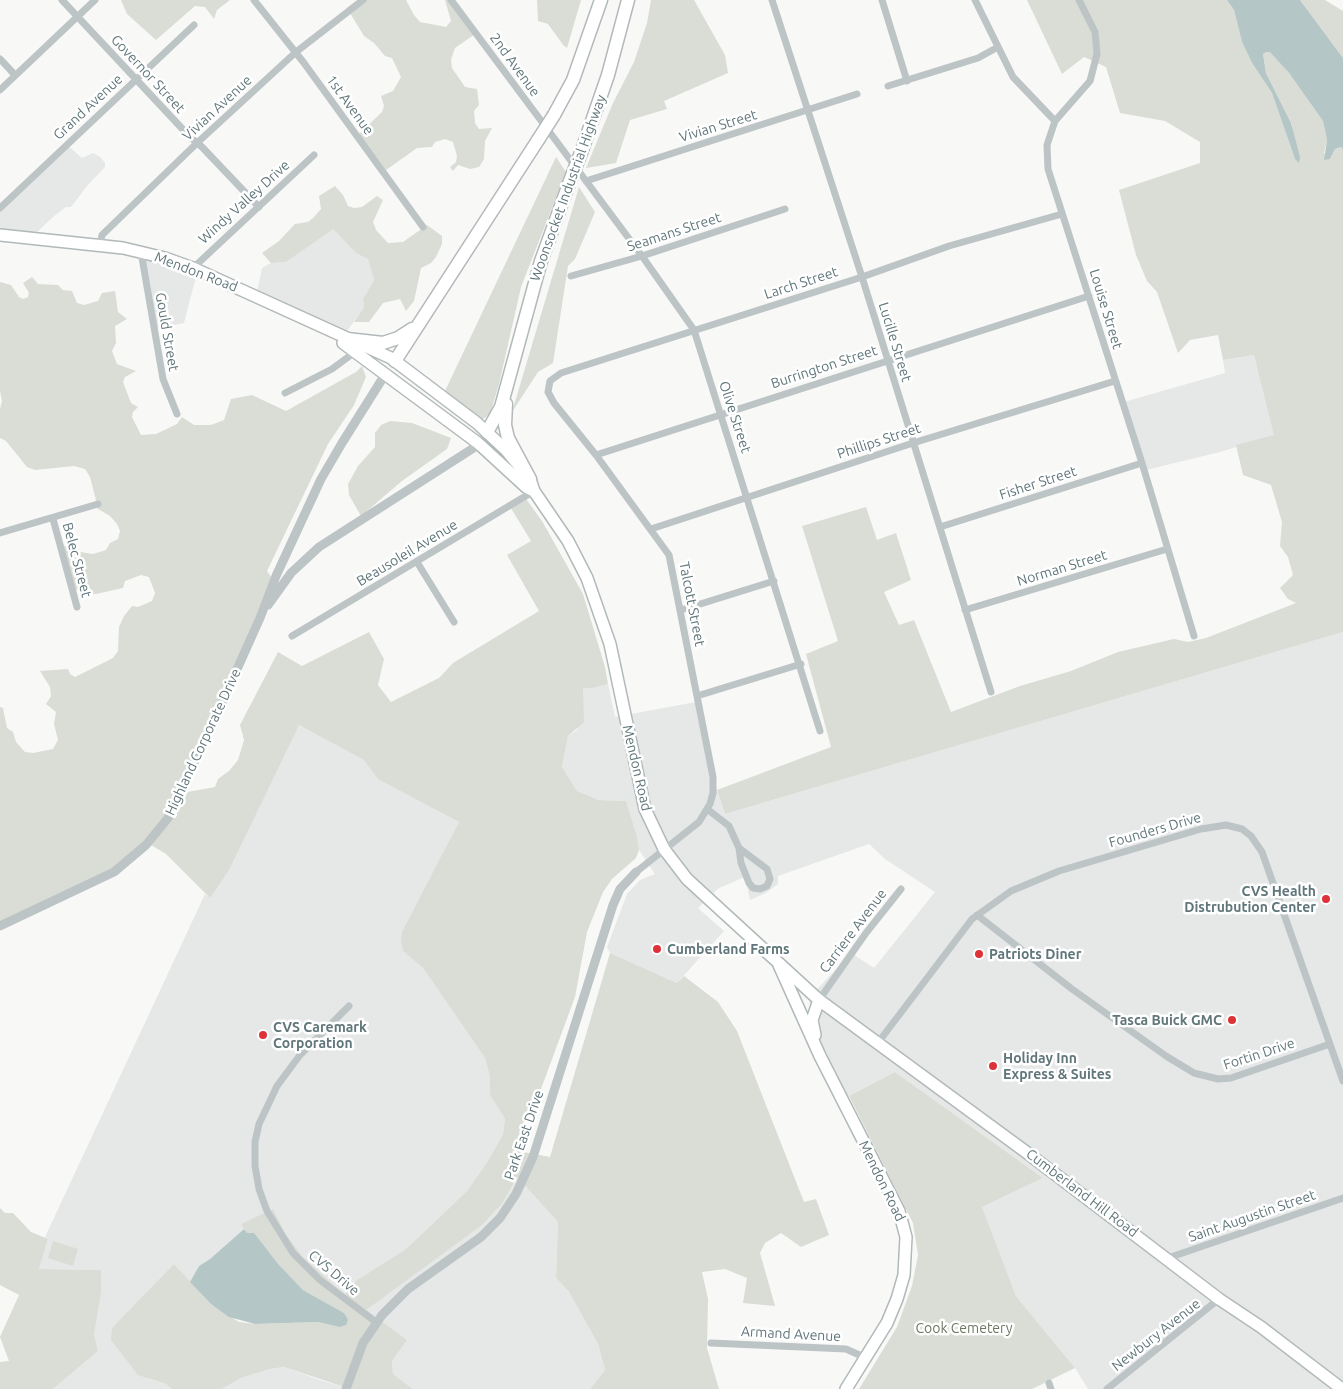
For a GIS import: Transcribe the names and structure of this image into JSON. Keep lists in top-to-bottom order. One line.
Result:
{"streets":{"highway":["Woonsocket Industrial Highway"],"main road":["Mendon Road","Highland Corporate Drive","Cumberland Hill Road"],"street":["2nd Avenue","Governor Street","1st Avenue","Grand Avenue","Vivian Avenue","Vivian Street","Windy Valley Drive","Seamans Street","Larch Street","Louise Street","Gould Street","Lucille Street","Burrington Street","Olive Street","Phillips Street","Fisher Street","Beausoleil Avenue","Belec Street","Norman Street","Talcott Street","Founders Drive","Carriere Avenue","Fortin Drive","Park East Drive","Saint Augustin Street","CVS Drive","Armand Avenue","Newbury Avenue"]},"crossings":[["2nd Avenue","Olive Street"],["Governor Street","Grand Avenue"],["Governor Street","Vivian Avenue"],["Governor Street","Windy Valley Drive"],["1st Avenue","Vivian Avenue"],["Vivian Avenue","Mendon Road"],["Vivian Street","Lucille Street"],["Vivian Street","Olive Street"],["Woonsocket Industrial Highway","Mendon Road"],["Woonsocket Industrial Highway","Highland Corporate Drive"],["Windy Valley Drive","Mendon Road"],["Seamans Street","Olive Street"],["Mendon Road","Gould Street"],["Mendon Road","Beausoleil Avenue"],["Mendon Road","Talcott Street"],["Mendon Road","Highland Corporate Drive"],["Mendon Road","Carriere Avenue"],["Mendon Road","Park East Drive"],["Mendon Road","Cumberland Hill Road"],["Mendon Road","Armand Avenue"],["Larch Street","Louise Street"],["Larch Street","Lucille Street"],["Larch Street","Olive Street"],["Larch Street","Talcott Street"],["Louise Street","Burrington Street"],["Louise Street","Phillips Street"],["Louise Street","Fisher Street"],["Louise Street","Norman Street"],["Lucille Street","Burrington Street"],["Lucille Street","Phillips Street"],["Lucille Street","Fisher Street"],["Lucille Street","Norman Street"],["Burrington Street","Olive Street"],["Burrington Street","Talcott Street"],["Olive Street","Phillips Street"],["Phillips Street","Talcott Street"],["Talcott Street","Park East Drive"],["Founders Drive","Fortin Drive"],["Founders Drive","Cumberland Hill Road"],["Carriere Avenue","Cumberland Hill Road"],["Park East Drive","CVS Drive"],["Cumberland Hill Road","Saint Augustin Street"],["Cumberland Hill Road","Newbury Avenue"]],"parks":["Cook Cemetery"],"places":["CVS Health Distrubution Center","Cumberland Farms","Patriots Diner","Tasca Buick GMC","CVS Caremark Corporation","Holiday Inn Express & Suites"]}
